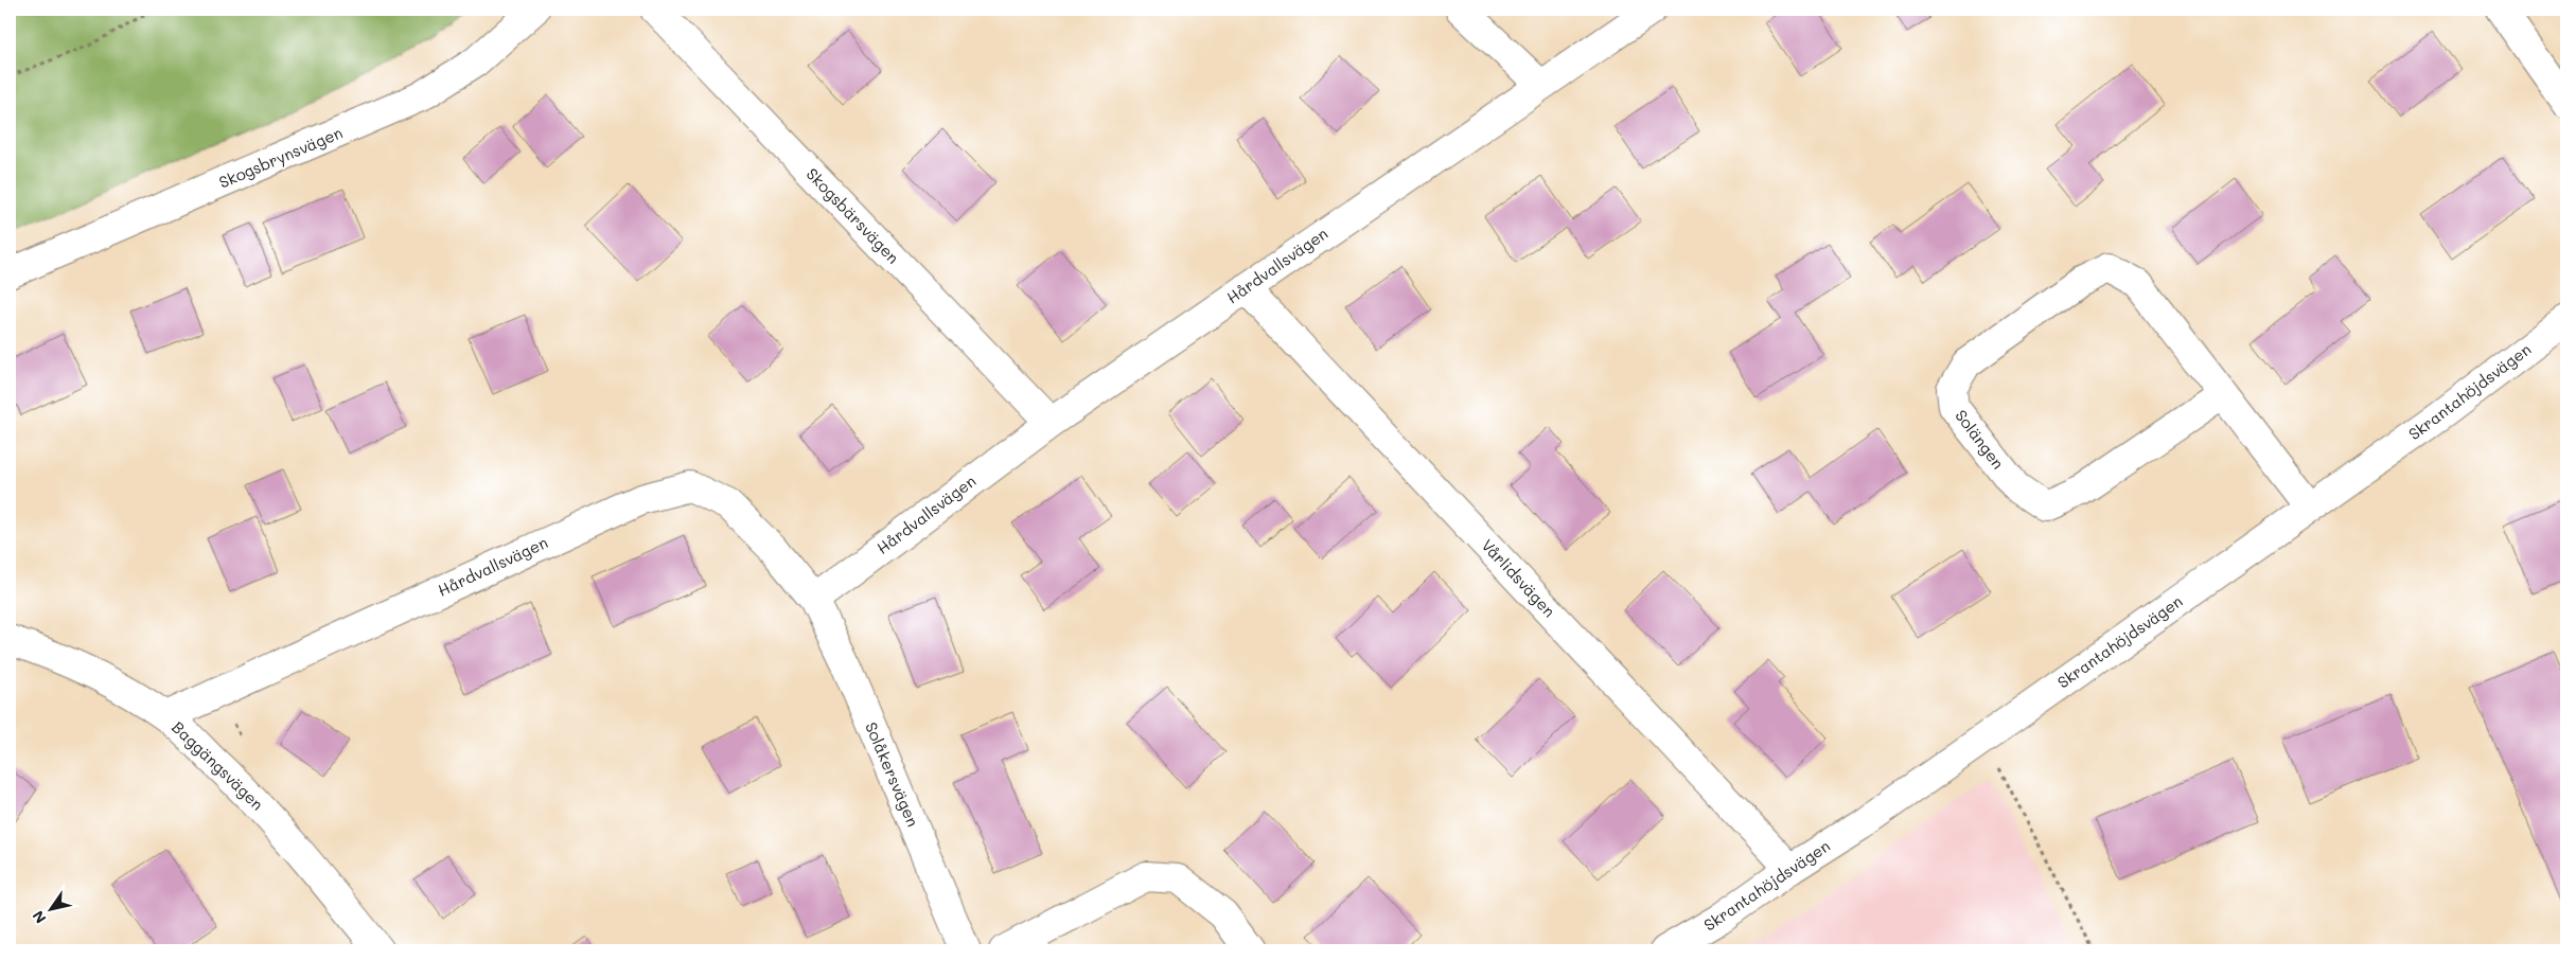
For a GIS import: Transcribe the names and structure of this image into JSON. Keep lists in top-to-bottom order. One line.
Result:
{"streets":{"street":["Skogsbrynsvägen","Skogsbärsvägen","Hårdvallsvägen","Skrantahöjdsvägen","Solängen","Vårlidsvägen","Baggängsvägen","Solåkersvägen"]},"crossings":[["Skogsbärsvägen","Hårdvallsvägen"],["Hårdvallsvägen","Vårlidsvägen"],["Hårdvallsvägen","Baggängsvägen"],["Hårdvallsvägen","Solåkersvägen"],["Skrantahöjdsvägen","Solängen"],["Skrantahöjdsvägen","Vårlidsvägen"]],"north":"bottom left"}
